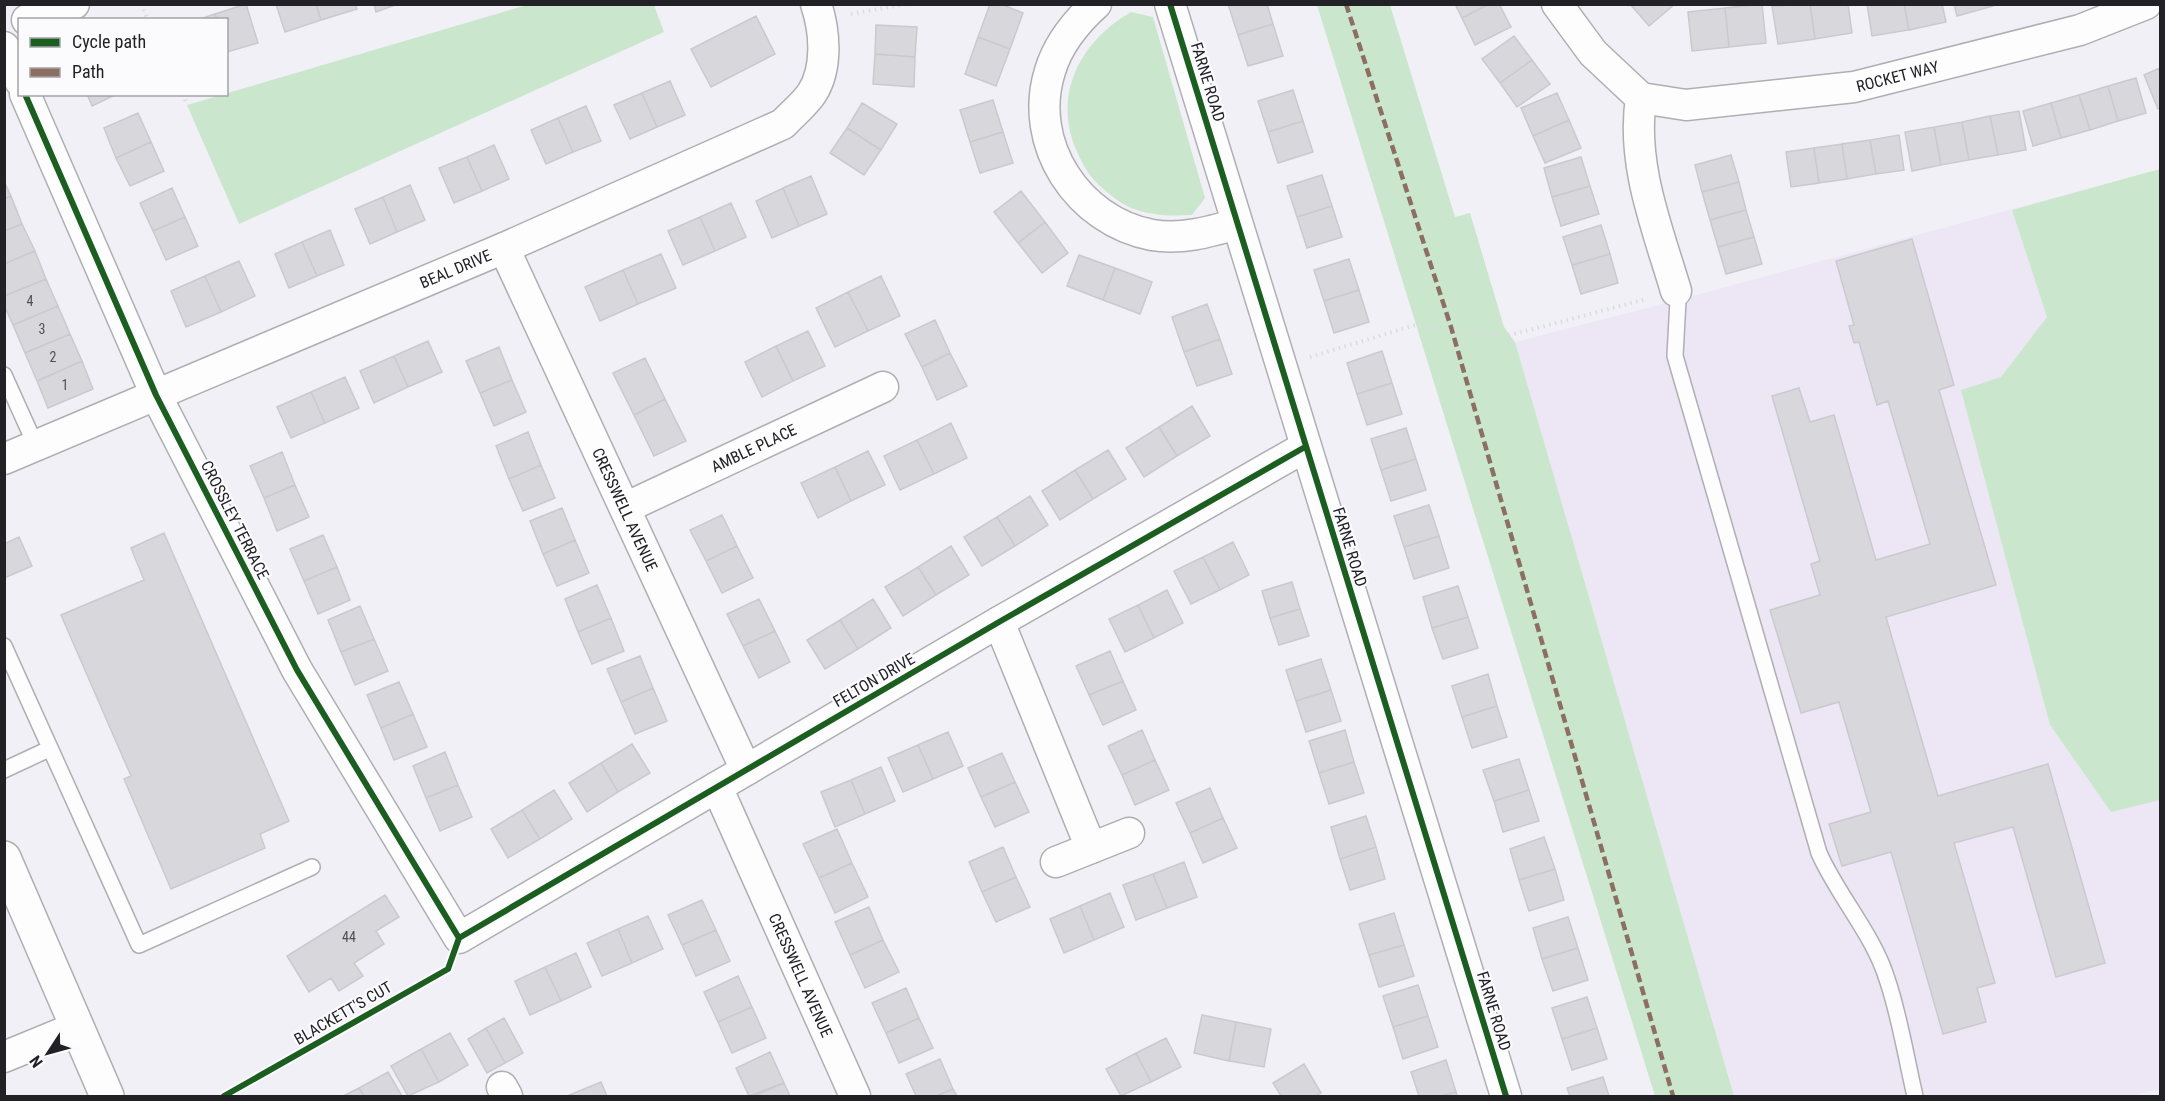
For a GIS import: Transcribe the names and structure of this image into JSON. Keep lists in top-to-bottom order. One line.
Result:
{"streets":{"street":["ROCKET WAY","FARNE ROAD","BEAL DRIVE","AMBLE PLACE","CRESSWELL AVENUE","CROSSLEY TERRACE","FELTON DRIVE"],"cycle path":["BLACKETT'S CUT"]},"crossings":[["FARNE ROAD","FELTON DRIVE"],["BEAL DRIVE","CRESSWELL AVENUE"],["BEAL DRIVE","CROSSLEY TERRACE"],["AMBLE PLACE","CRESSWELL AVENUE"],["CRESSWELL AVENUE","FELTON DRIVE"],["CROSSLEY TERRACE","FELTON DRIVE"]],"house_numbers":["4","3","2","1","44"],"legend":["Cycle path","Path"],"north":"bottom left"}
